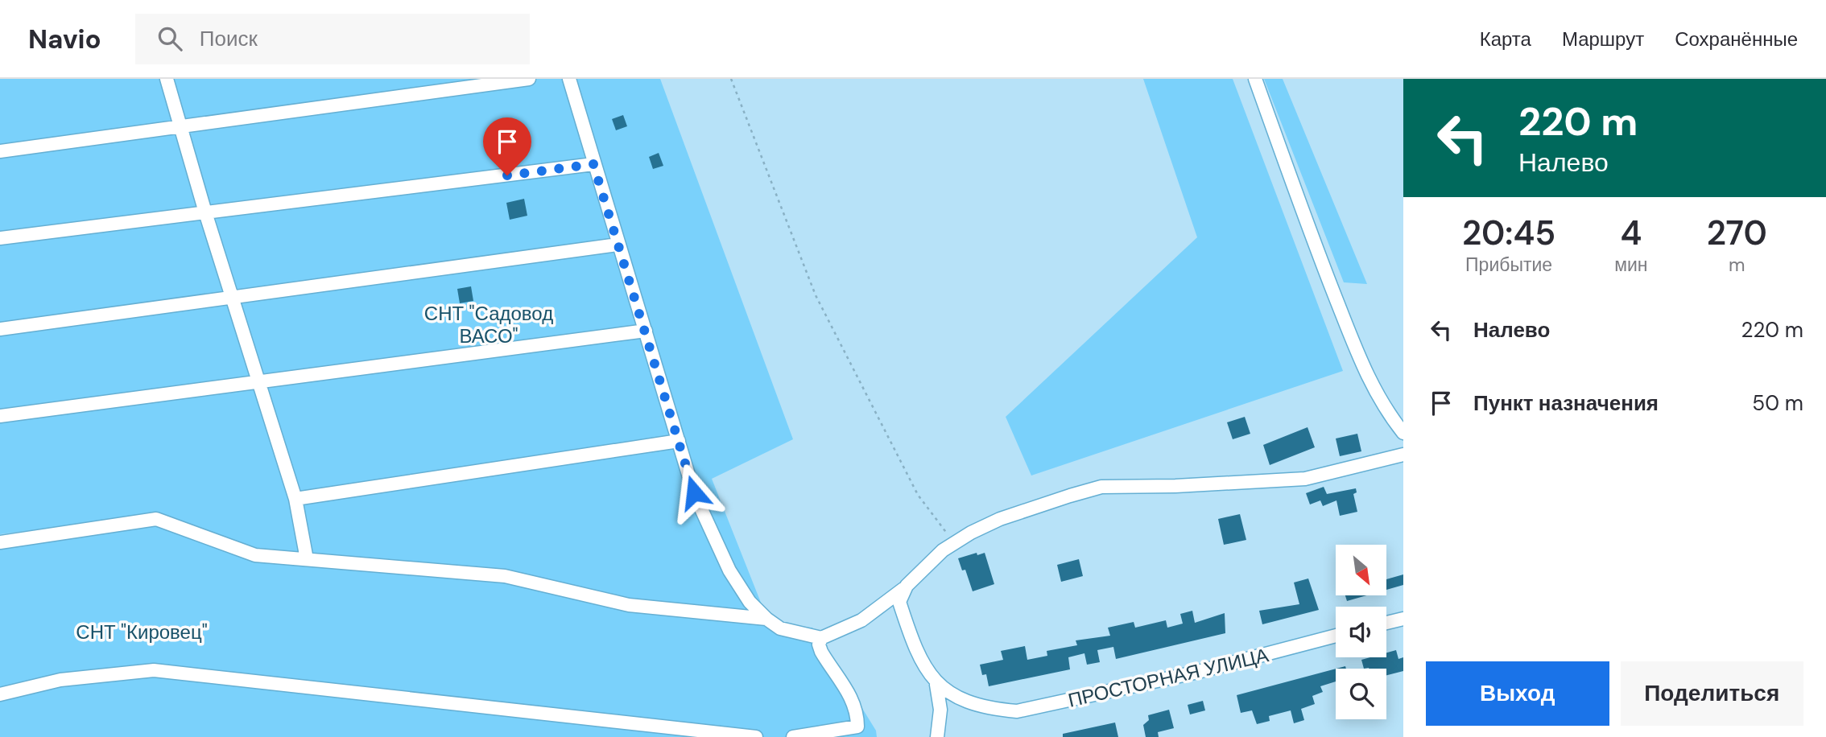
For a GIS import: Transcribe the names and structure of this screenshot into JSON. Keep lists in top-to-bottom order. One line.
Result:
{"streets":{"street":["ПРОСТОРНАЯ УЛИЦА"]},"parks":["СНТ \"Садовод ВАСО\"","СНТ \"Кировец\""],"north":"bottom right","page":{"header":"Navio","search":"Поиск","nav":["Карта","Маршрут","Сохранённые"],"turn":["220 m","Налево"],"eta":["20:45","Прибытие","4","мин","270","m"],"list":[{"name":"Налево","value":"220 m"},{"name":"Пункт назначения","value":"50 m"}],"buttons":["Выход","Поделиться"]}}
